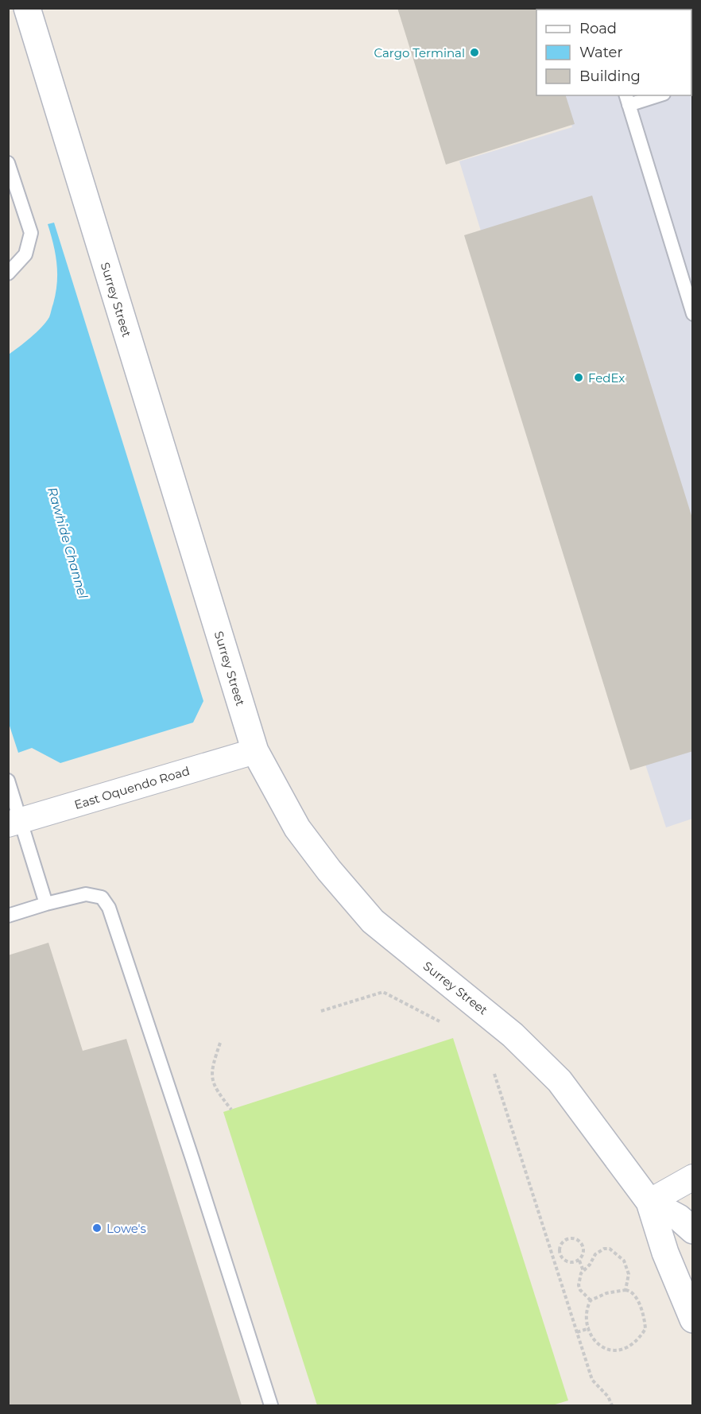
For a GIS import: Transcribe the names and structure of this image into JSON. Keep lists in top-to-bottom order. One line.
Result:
{"streets":{"street":["Surrey Street","East Oquendo Road"]},"crossings":[["Surrey Street","East Oquendo Road"]],"water":["Rawhide Channel"],"places":["Cargo Terminal","FedEx","Lowe's"],"legend":["Road","Water","Building"]}
